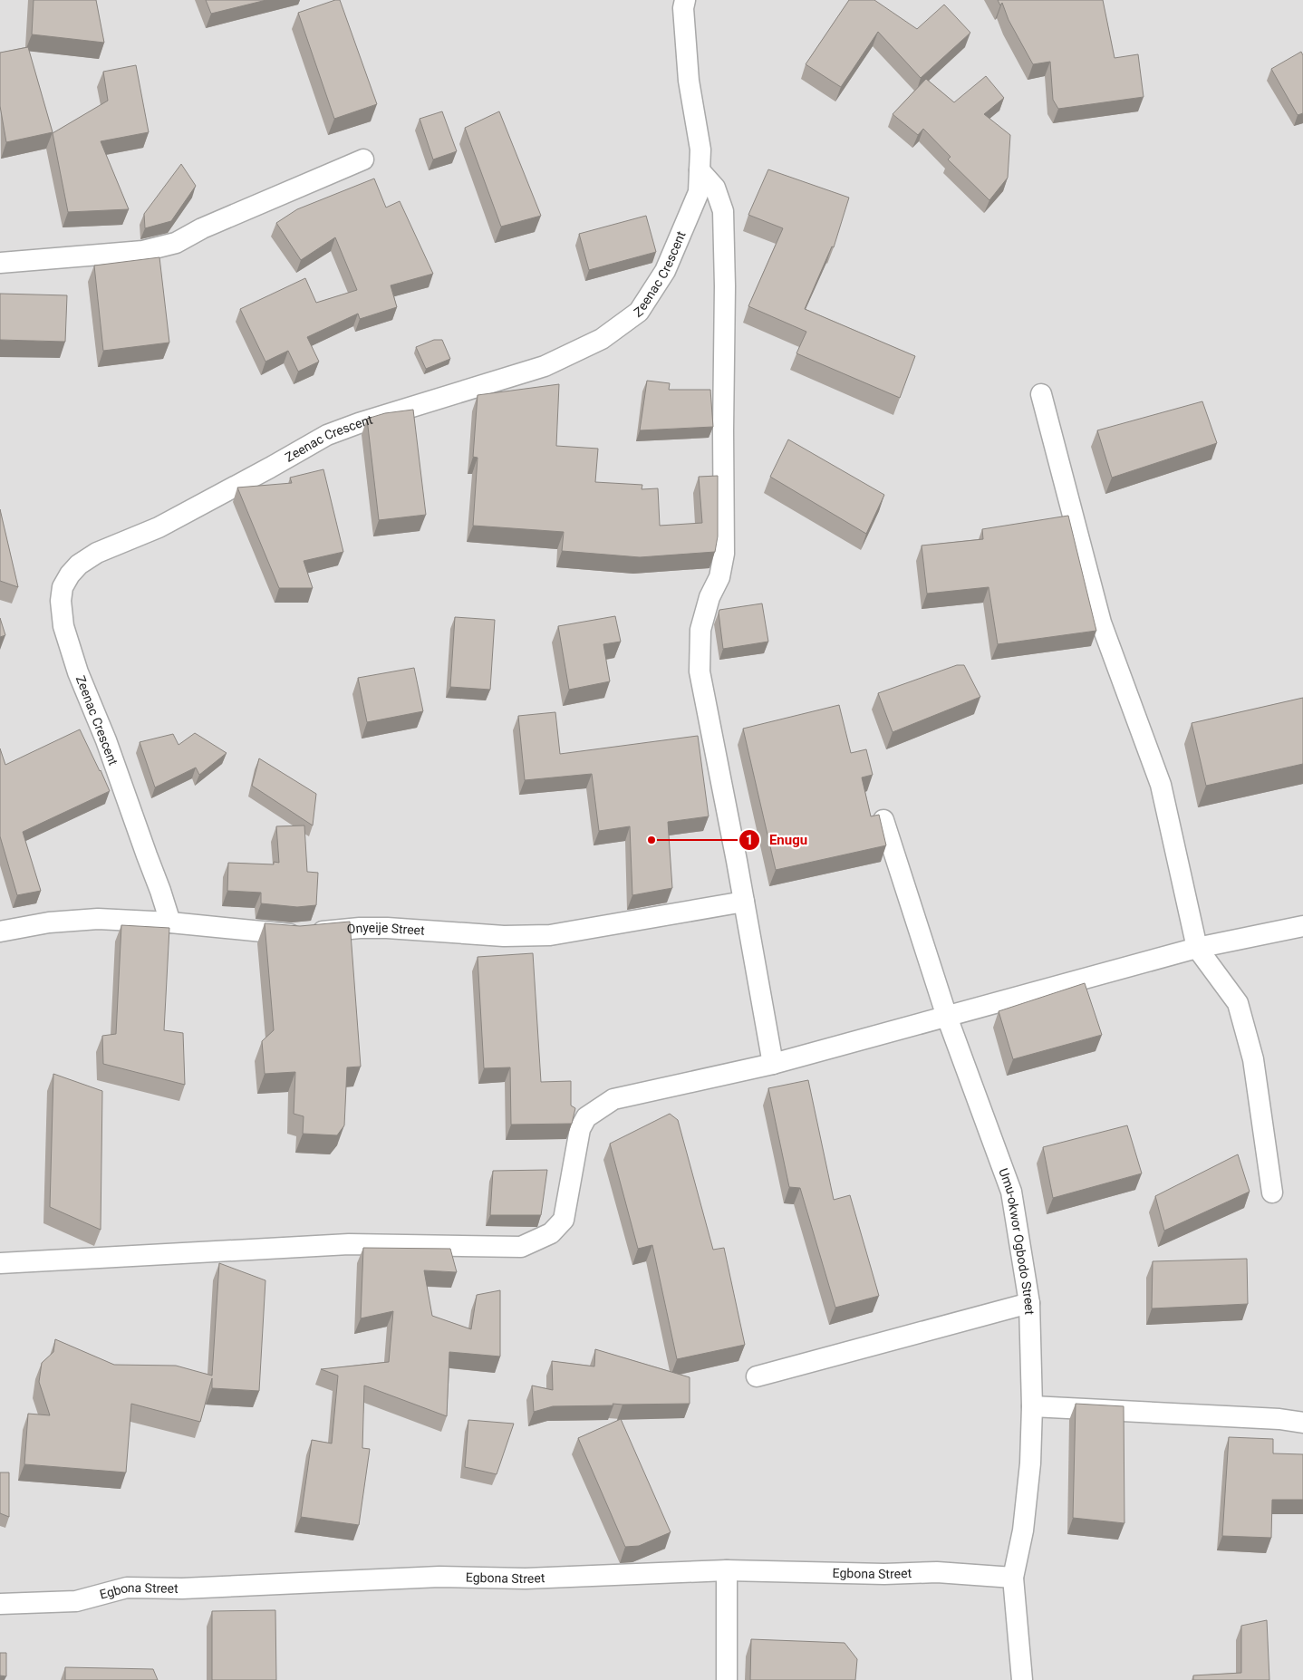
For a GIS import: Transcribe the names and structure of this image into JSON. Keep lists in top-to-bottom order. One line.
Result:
{"streets":{"street":["Zeenac Crescent","Onyeije Street","Umu-okwor Ogbodo Street","Egbona Street"]},"crossings":[["Zeenac Crescent","Onyeije Street"],["Umu-okwor Ogbodo Street","Egbona Street"]],"places":["Enugu"]}
